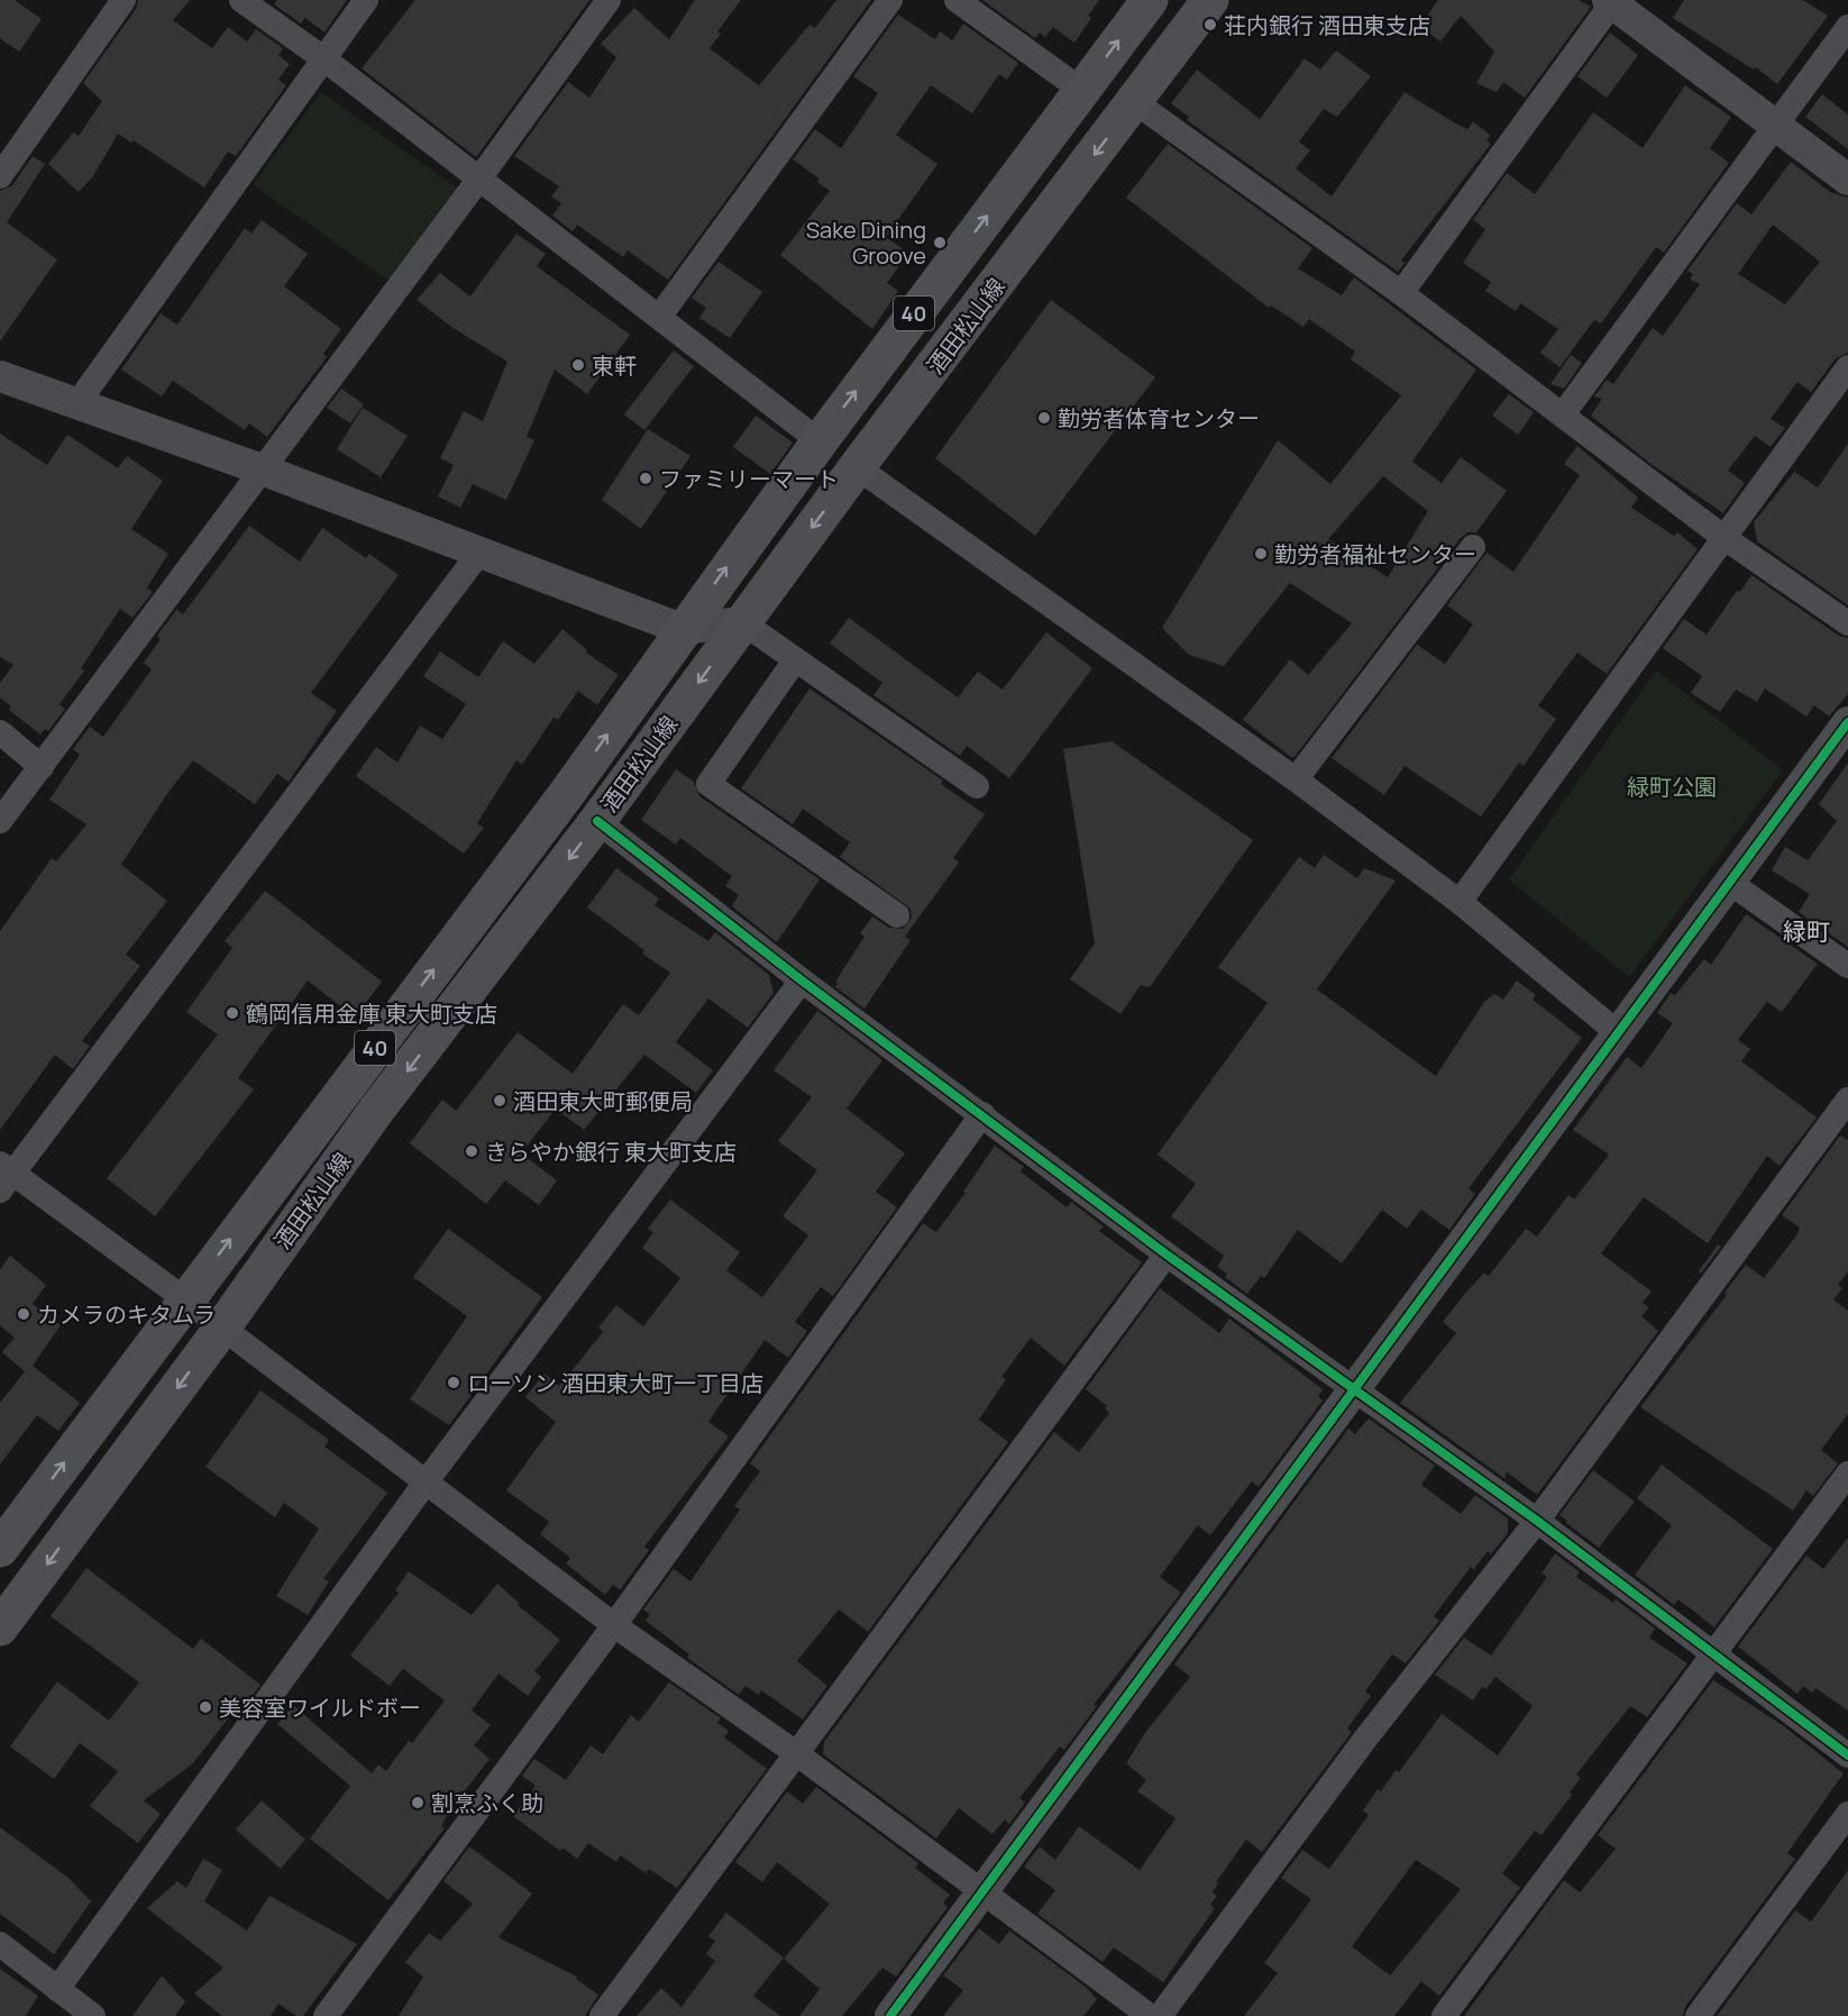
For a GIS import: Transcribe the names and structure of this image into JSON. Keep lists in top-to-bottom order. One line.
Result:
{"streets":{"main road":["40","酒田松山線"]},"districts":["緑町"],"parks":["緑町公園"],"places":["荘内銀行 酒田東支店","Sake Dining Groove","東軒","勤労者体育センター","ファミリーマート","勤労者福祉センター","鶴岡信用金庫 東大町支店","酒田東大町郵便局","きらやか銀行 東大町支店","カメラのキタムラ","ローソン 酒田東大町一丁目店","美容室ワイルドボー","割烹ふく助"]}
